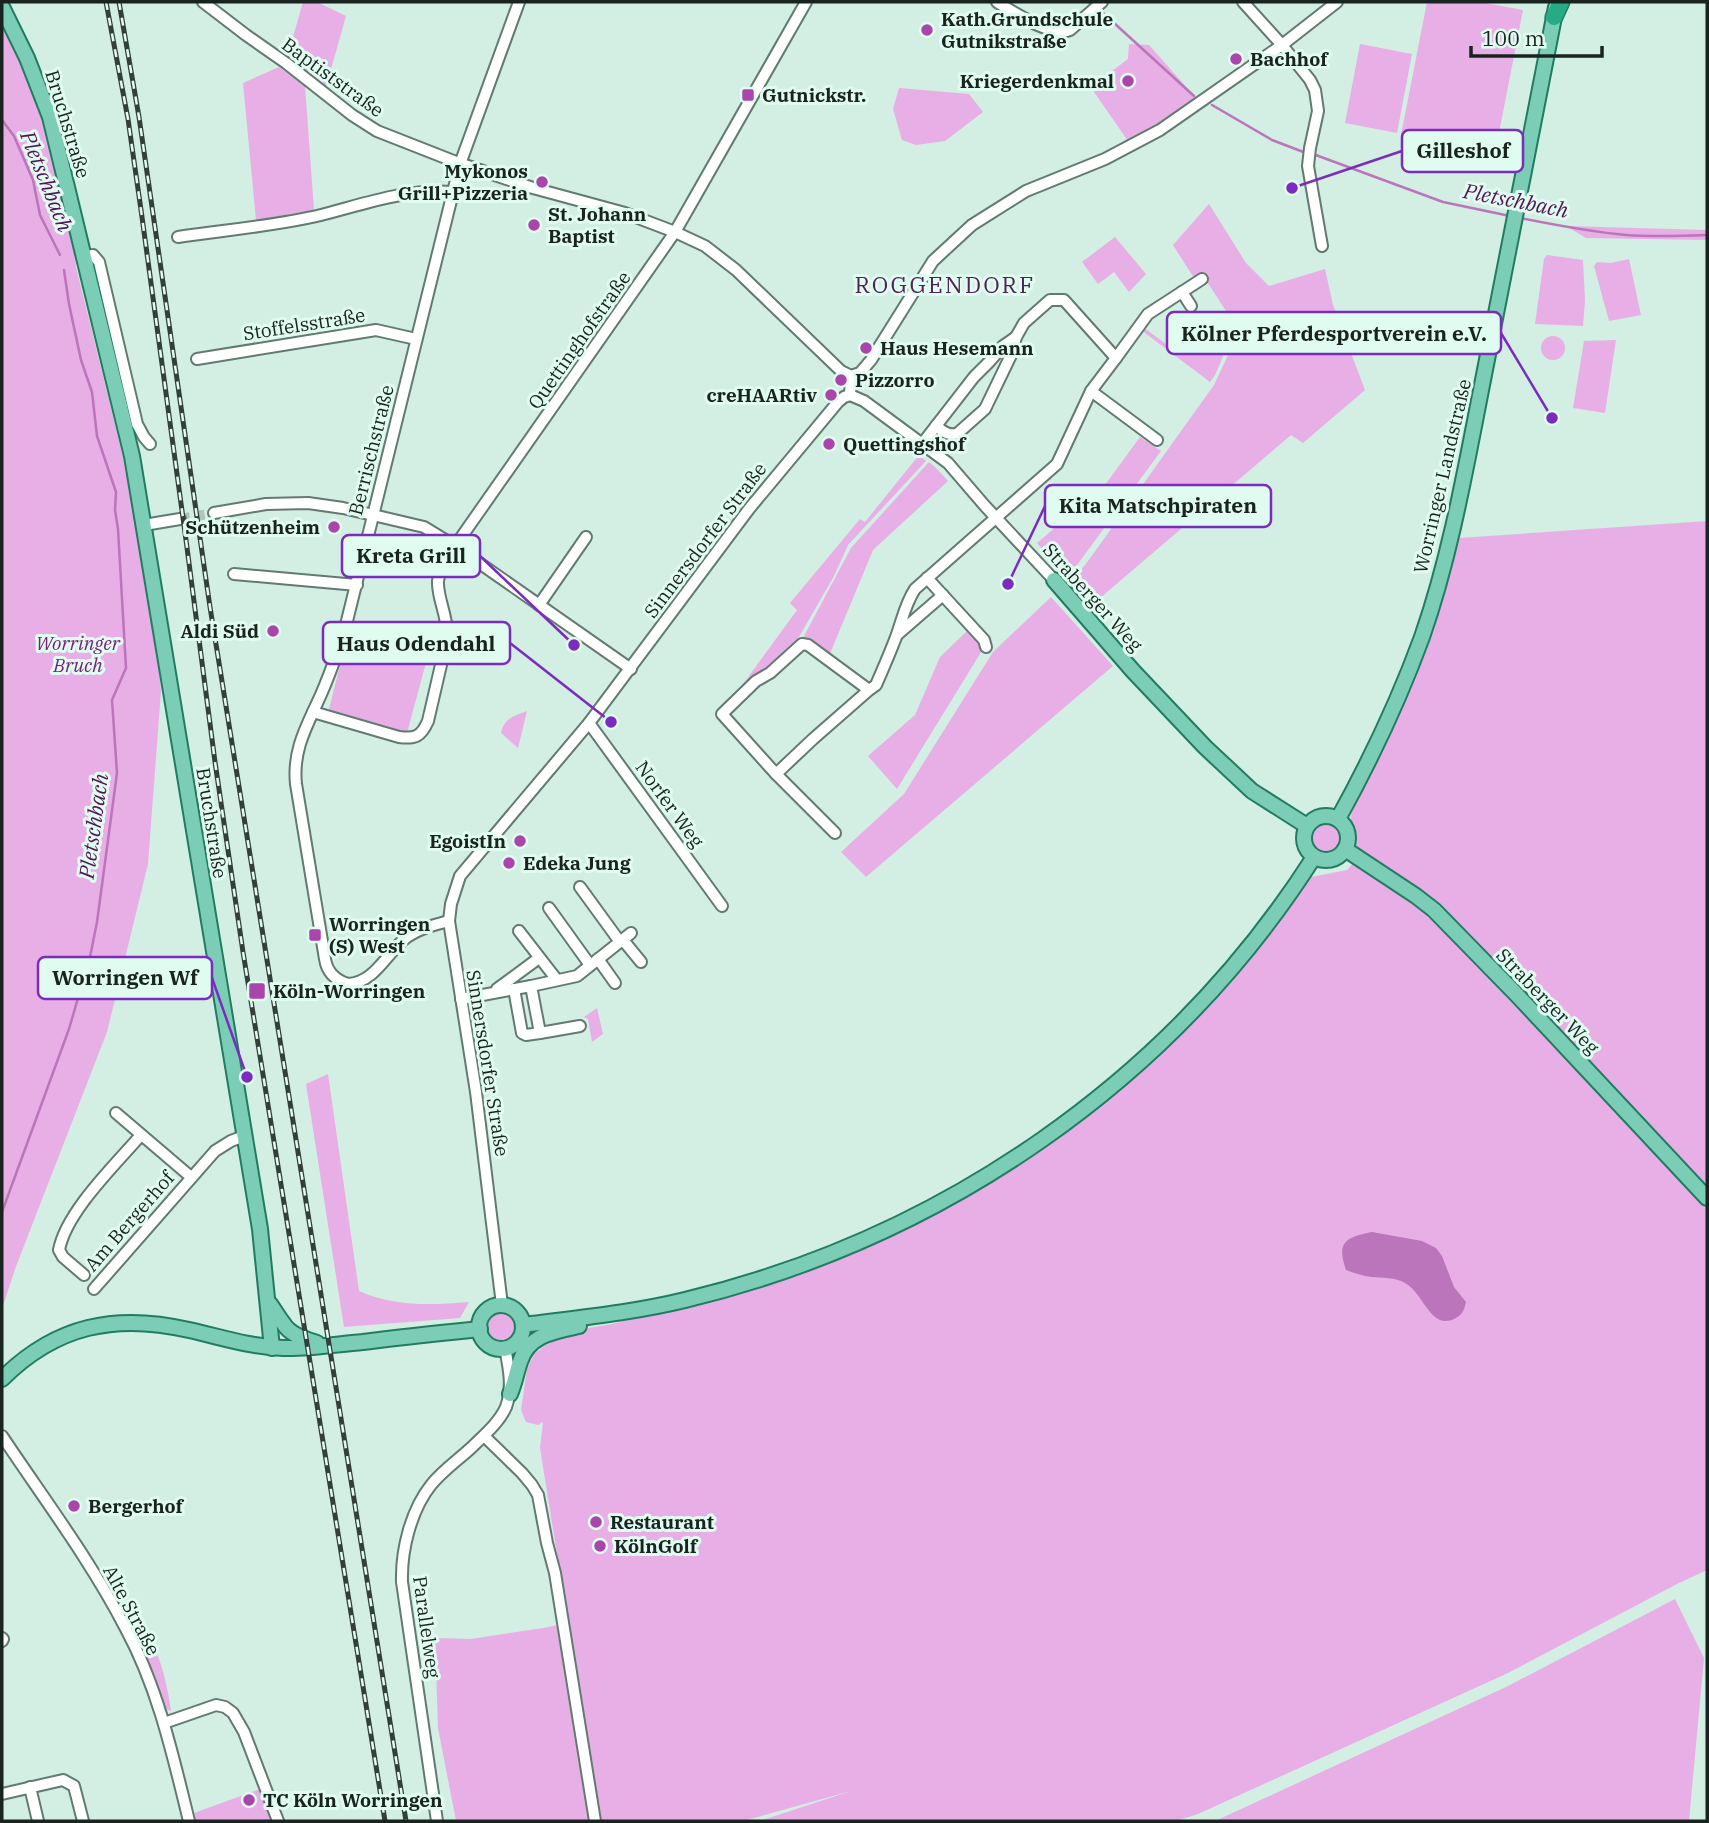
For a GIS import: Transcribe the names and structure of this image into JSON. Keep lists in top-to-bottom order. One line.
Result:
{"streets":{"main road":["Bruchstraße","Worringer Landstraße","Straberger Weg"],"street":["Baptiststraße","Stoffelsstraße","Quettinghofstraße","Berrischstraße","Sinnersdorfer Straße","Norfer Weg","Am Bergerhof","Alte Straße","Parallelweg"]},"crossings":[["Baptiststraße","Quettinghofstraße"],["Baptiststraße","Berrischstraße"],["Bruchstraße","Am Bergerhof"],["Stoffelsstraße","Berrischstraße"],["Quettinghofstraße","Berrischstraße"],["Berrischstraße","Sinnersdorfer Straße"],["Worringer Landstraße","Straberger Weg"],["Sinnersdorfer Straße","Straberger Weg"],["Sinnersdorfer Straße","Norfer Weg"]],"districts":["ROGGENDORF"],"water":["Pletschbach"],"parks":["Worringer Bruch"],"places":{"other":["Kath.Grundschule Gutnikstraße","Bachhof","Kriegerdenkmal","Mykonos Grill+Pizzeria","Gilleshof","St. Johann Baptist","Haus Hesemann","Pizzorro","creHAARtiv","Kölner Pferdesportverein e.V.","Quettingshof","Schützenheim","Kita Matschpiraten","Aldi Süd","Kreta Grill","Haus Odendahl","EgoistIn","Edeka Jung","Worringen Wf","Bergerhof","Restaurant","KölnGolf","TC Köln Worringen"],"transit":["Gutnickstr.","Worringen (S) West","Köln-Worringen"]},"scale_bar":"100 m"}
